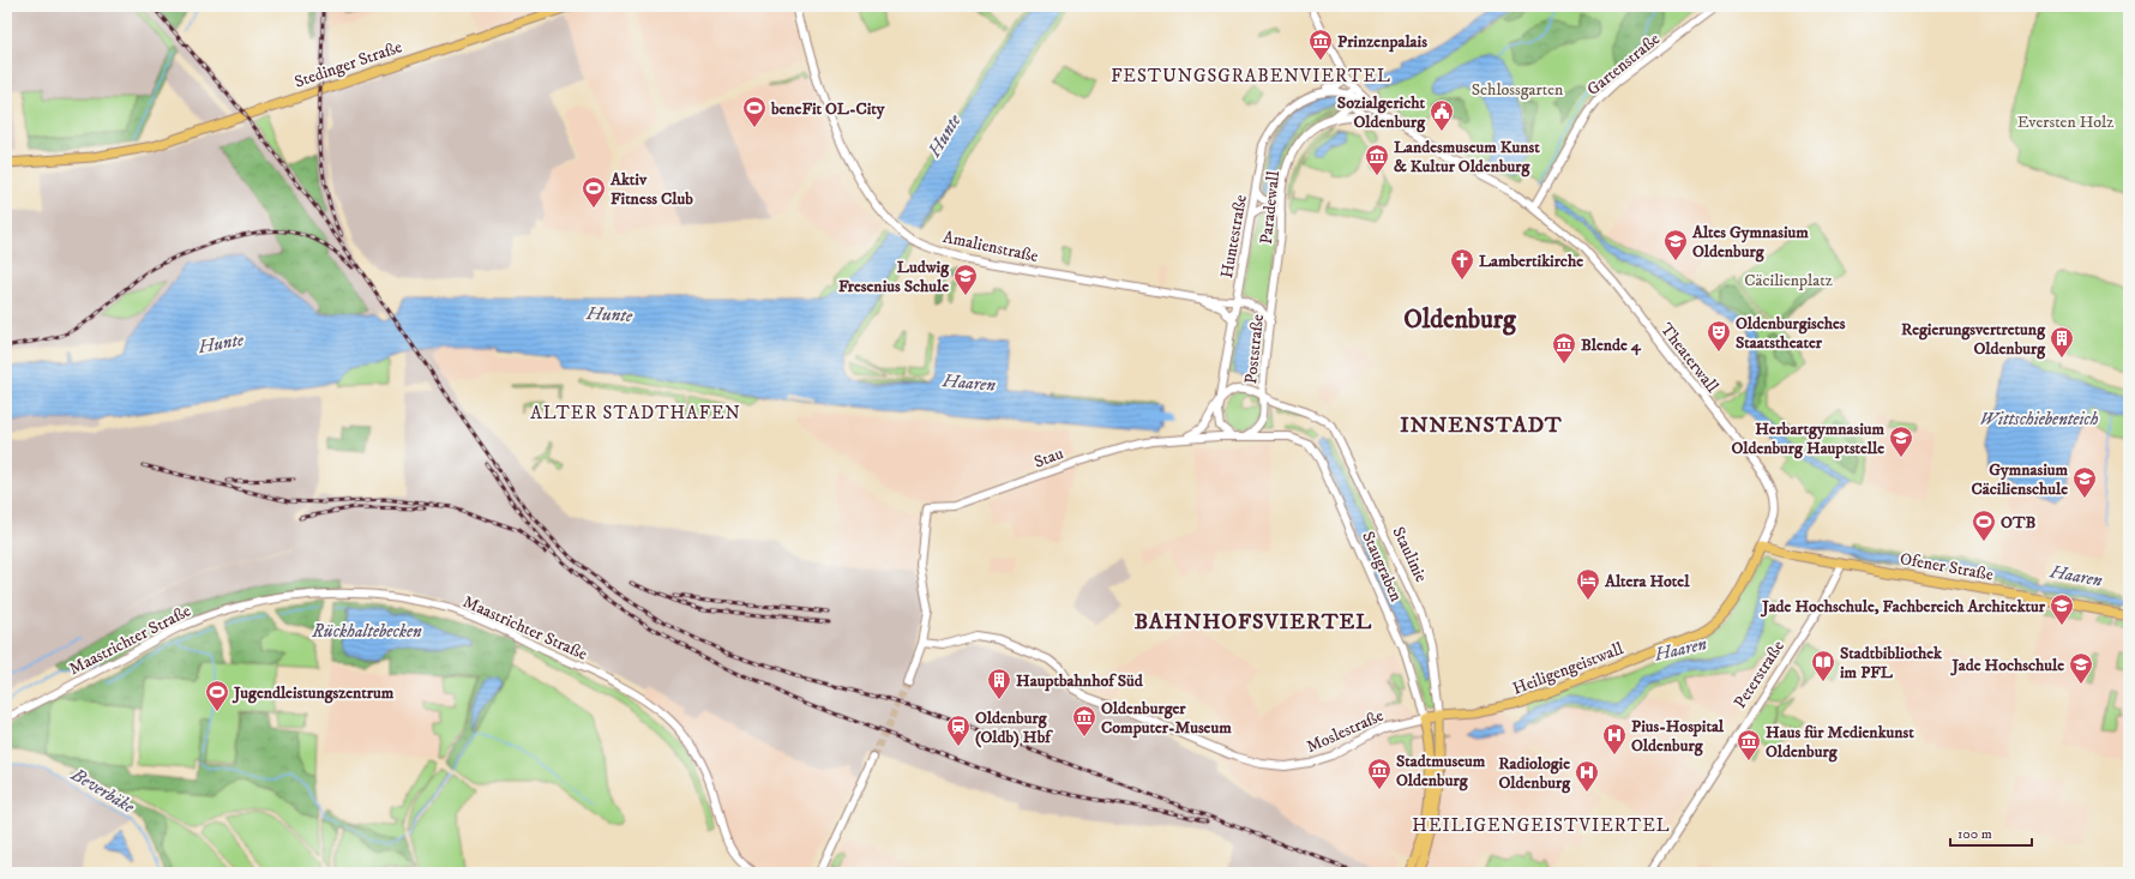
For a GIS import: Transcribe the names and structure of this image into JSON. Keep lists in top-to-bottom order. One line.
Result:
{"streets":{"main road":["Stedinger Straße","Ofener Straße","Heiligengeistwall"],"street":["Gartenstraße","Paradewall","Huntestraße","Amalienstraße","Poststraße","Theaterwall","Stau","Staulinie","Staugraben","Maastrichter Straße","Peterstraße","Moslestraße"]},"crossings":[["Gartenstraße","Theaterwall"],["Paradewall","Poststraße"],["Paradewall","Theaterwall"],["Huntestraße","Amalienstraße"],["Huntestraße","Poststraße"],["Huntestraße","Stau"],["Amalienstraße","Poststraße"],["Poststraße","Stau"],["Poststraße","Staulinie"],["Theaterwall","Ofener Straße"],["Theaterwall","Heiligengeistwall"],["Stau","Staugraben"],["Stau","Moslestraße"],["Staulinie","Heiligengeistwall"],["Staugraben","Moslestraße"],["Ofener Straße","Heiligengeistwall"],["Ofener Straße","Peterstraße"]],"districts":["FESTUNGSGRABENVIERTEL","Oldenburg","ALTER STADTHAFEN","INNENSTADT","BAHNHOFSVIERTEL","HEILIGENGEISTVIERTEL"],"water":["Hunte","Haaren","Wittschiebenteich","Rückhaltebecken","Beverbäke"],"parks":["Schlossgarten","Eversten Holz","Cäcilienplatz"],"places":{"museum":["Prinzenpalais","Landesmuseum Kunst & Kultur Oldenburg","Blende 4","Oldenburger Computer-Museum","Haus für Medienkunst Oldenburg","Stadtmuseum Oldenburg"],"sports":["beneFit OL-City","Aktiv Fitness Club","OTB","Jugendleistungszentrum"],"public building":["Sozialgericht Oldenburg"],"school or university":["Altes Gymnasium Oldenburg","Ludwig Fresenius Schule","Herbartgymnasium Oldenburg Hauptstelle","Gymnasium Cäcilienschule","Jade Hochschule, Fachbereich Architektur","Jade Hochschule"],"church":["Lambertikirche"],"theatre":["Oldenburgisches Staatstheater"],"building":["Regierungsvertretung Oldenburg","Hauptbahnhof Süd"],"hotel":["Altera Hotel"],"library":["Stadtbibliothek im PFL"],"station":["Oldenburg (Oldb) Hbf"],"hospital":["Pius-Hospital Oldenburg","Radiologie Oldenburg"]},"scale_bar":"100 m"}
